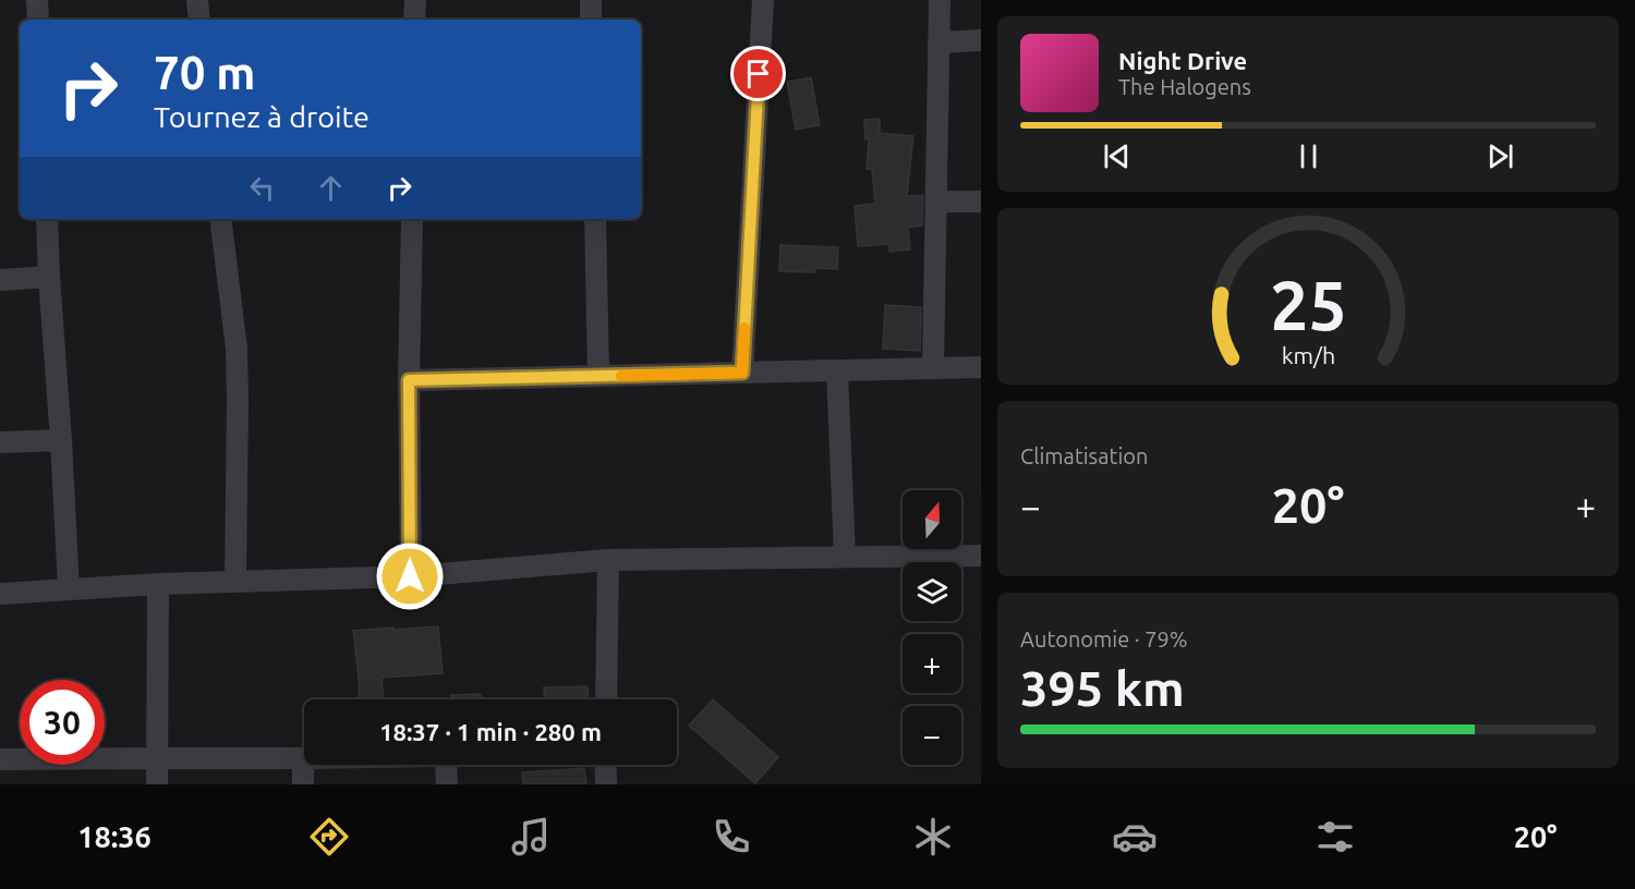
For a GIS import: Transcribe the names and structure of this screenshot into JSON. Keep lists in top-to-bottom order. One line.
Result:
{"north":"top","page":{"turn":["70 m","Tournez à droite"],"song":["Night Drive","The Halogens"],"tile":["Climatisation",["Autonomie · 79%","395 km"]],"heat":["−","20°","+"],"map_buttons":["+","−"],"limit":"30","trip":"18:37 · 1 min · 280 m","tabs":["18:36","20°"],"gauge":["25","km/h"]}}
